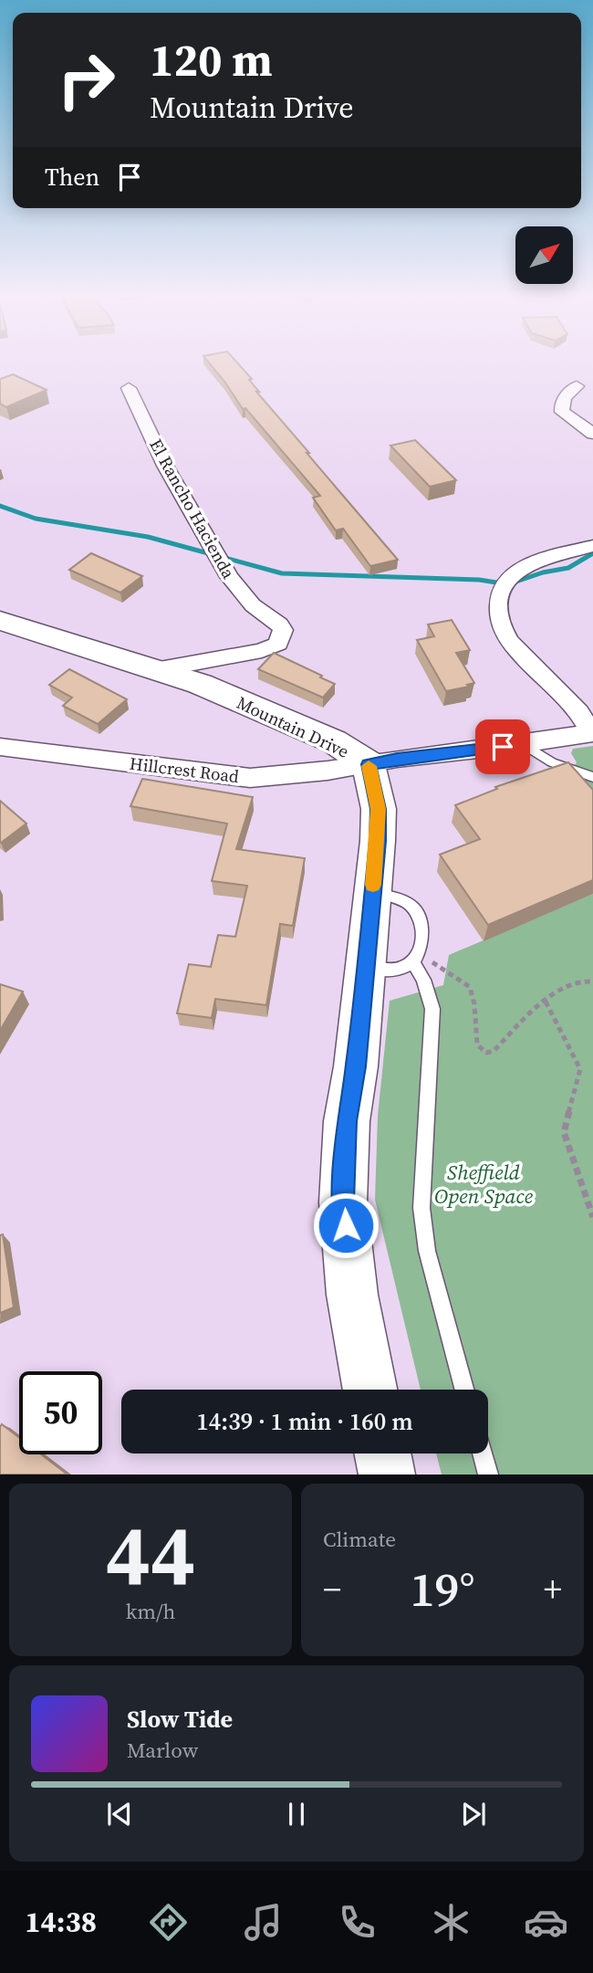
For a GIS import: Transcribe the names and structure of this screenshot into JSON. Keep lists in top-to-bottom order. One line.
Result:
{"streets":{"main road":["Mountain Drive"],"street":["El Rancho Hacienda","Hillcrest Road"]},"crossings":[["El Rancho Hacienda","Mountain Drive"],["Mountain Drive","Hillcrest Road"]],"parks":["Sheffield Open Space"],"north":"top right","page":{"turn":["120 m","Mountain Drive"],"then":"Then","limit":"50","trip":"14:39 · 1 min · 160 m","tile":[["44","km/h"],"Climate"],"heat":["−","19°","+"],"song":["Slow Tide","Marlow"],"tabs":"14:38"}}
